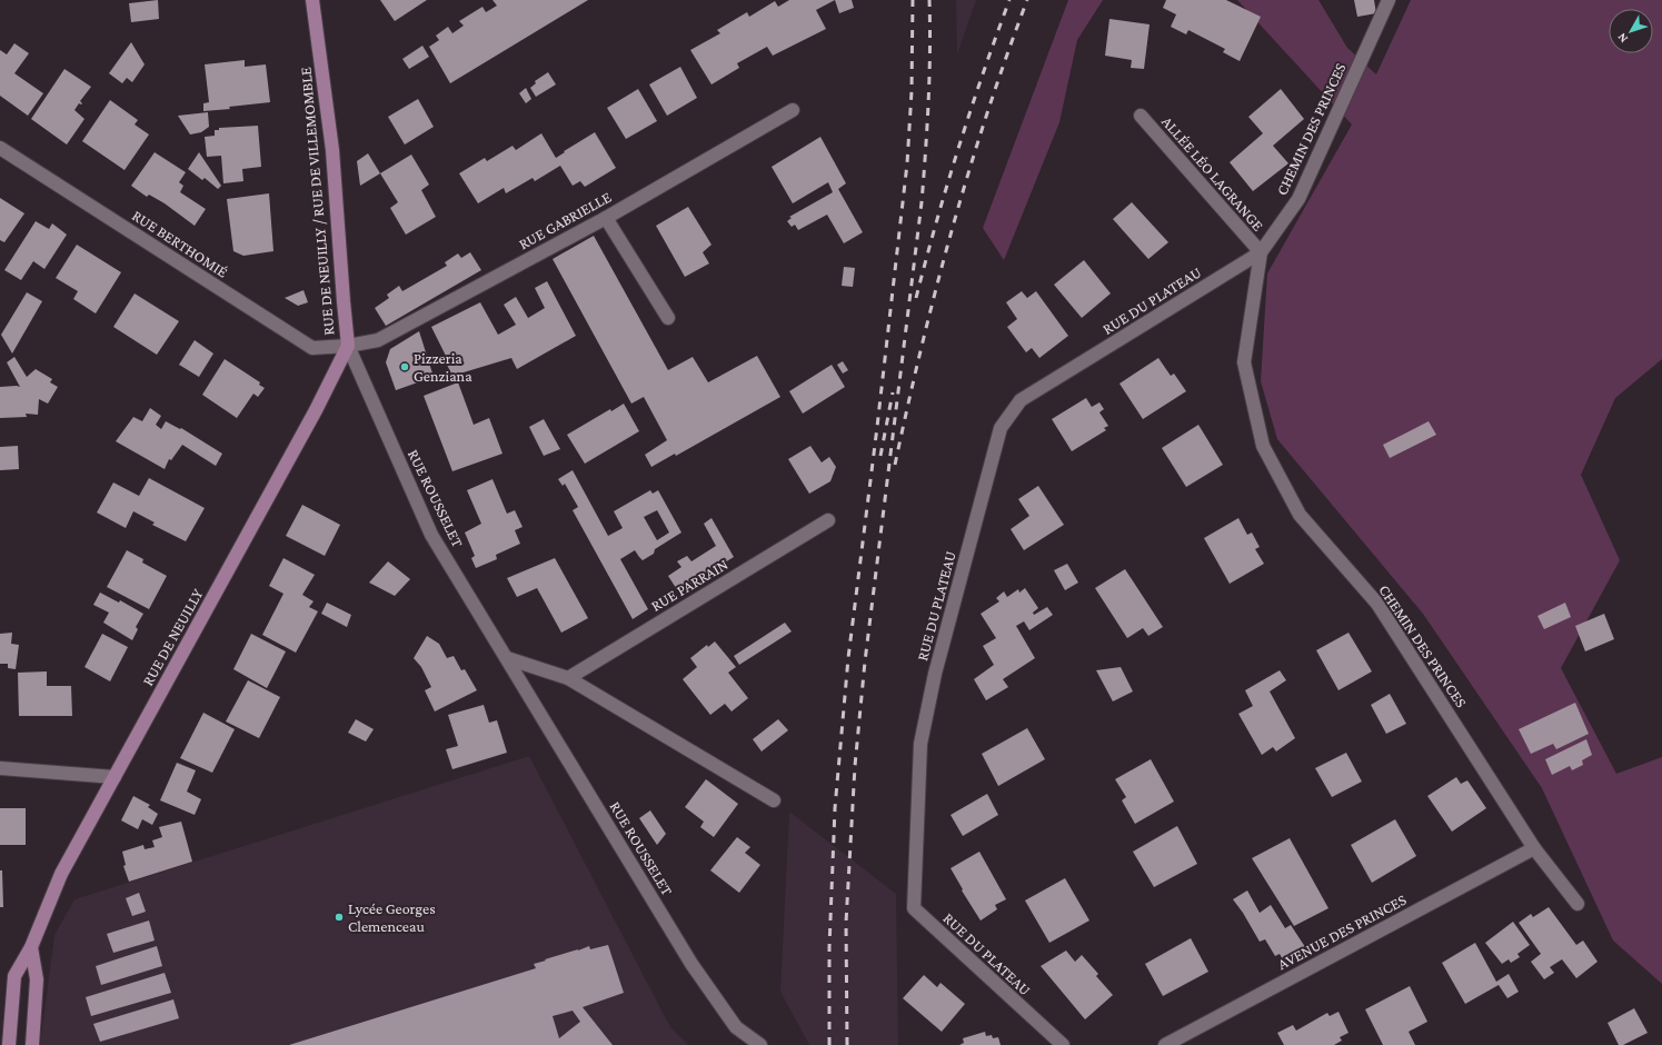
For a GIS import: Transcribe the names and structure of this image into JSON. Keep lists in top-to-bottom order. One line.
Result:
{"streets":{"main road":["RUE DE NEUILLY / RUE DE VILLEMOMBLE","RUE DE NEUILLY"],"street":["CHEMIN DES PRINCES","ALLÉE LÉO LAGRANGE","RUE GABRIELLE","RUE BERTHOMIÉ","RUE DU PLATEAU","RUE ROUSSELET","RUE PARRAIN","AVENUE DES PRINCES"]},"crossings":[["CHEMIN DES PRINCES","ALLÉE LÉO LAGRANGE"],["CHEMIN DES PRINCES","RUE DU PLATEAU"],["CHEMIN DES PRINCES","AVENUE DES PRINCES"],["ALLÉE LÉO LAGRANGE","RUE DU PLATEAU"],["RUE DE NEUILLY / RUE DE VILLEMOMBLE","RUE GABRIELLE"],["RUE DE NEUILLY / RUE DE VILLEMOMBLE","RUE BERTHOMIÉ"],["RUE DE NEUILLY / RUE DE VILLEMOMBLE","RUE ROUSSELET"],["RUE DE NEUILLY / RUE DE VILLEMOMBLE","RUE DE NEUILLY"],["RUE GABRIELLE","RUE BERTHOMIÉ"],["RUE GABRIELLE","RUE ROUSSELET"],["RUE GABRIELLE","RUE DE NEUILLY"],["RUE BERTHOMIÉ","RUE ROUSSELET"],["RUE BERTHOMIÉ","RUE DE NEUILLY"],["RUE ROUSSELET","RUE DE NEUILLY"]],"places":["Pizzeria Genziana","Lycée Georges Clemenceau"],"north":"bottom left"}
